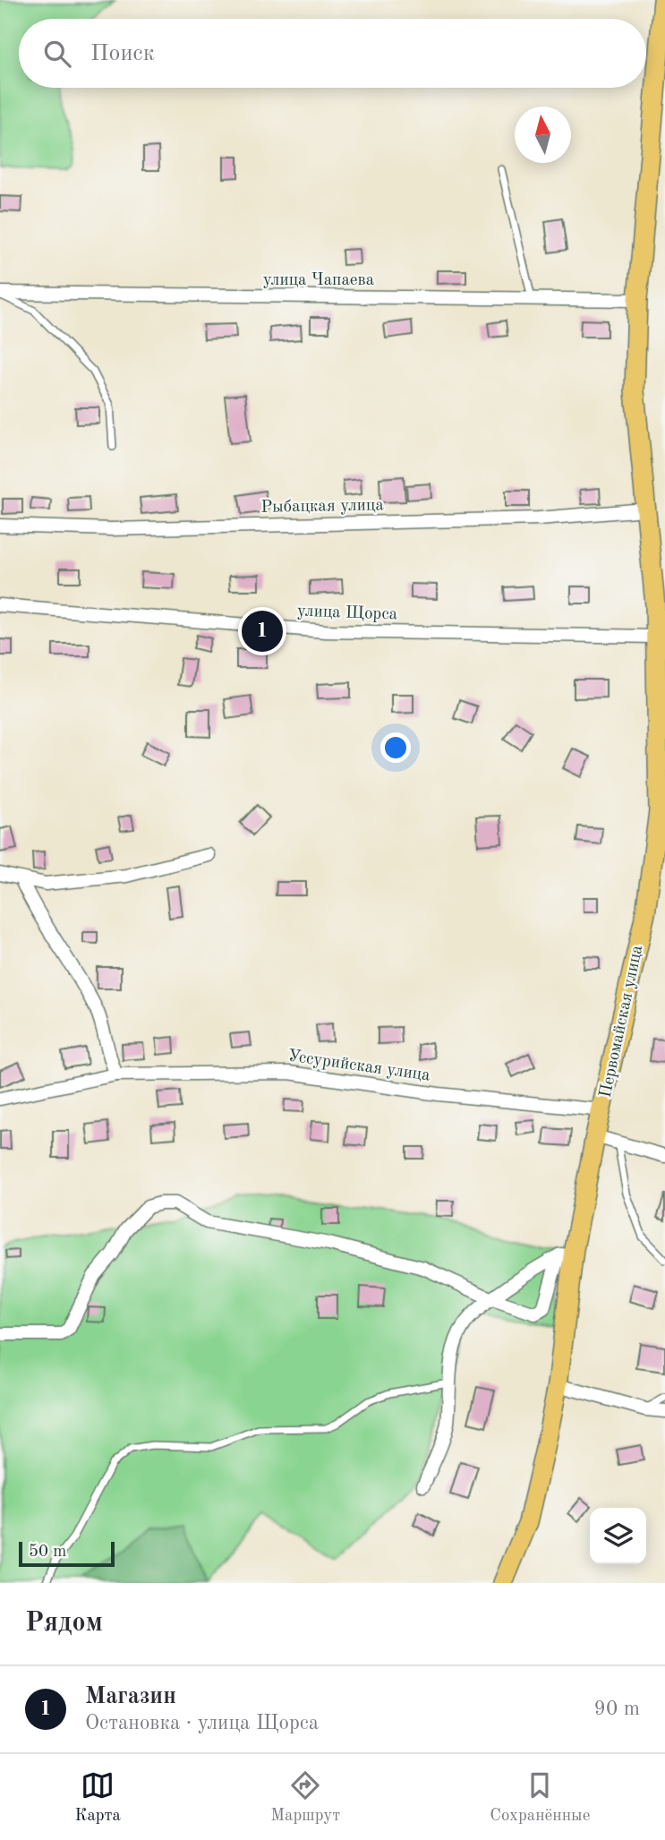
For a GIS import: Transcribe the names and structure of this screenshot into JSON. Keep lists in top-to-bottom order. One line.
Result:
{"streets":{"main road":["Первомайская улица"],"street":["улица Чапаева","Рыбацкая улица","улица Щорса","Уссурийская улица"]},"crossings":[["улица Чапаева","Первомайская улица"],["Рыбацкая улица","Первомайская улица"],["улица Щорса","Первомайская улица"],["Первомайская улица","Уссурийская улица"]],"scale_bar":"50 m","north":"top","page":{"search":"Поиск","pins":"1","scale":"50 m","heading":"Рядом","list":[{"mark":"1","name":"Магазин","note":"Остановка · улица Щорса","value":"90 m"}],"nav":["Карта","Маршрут","Сохранённые"]}}
